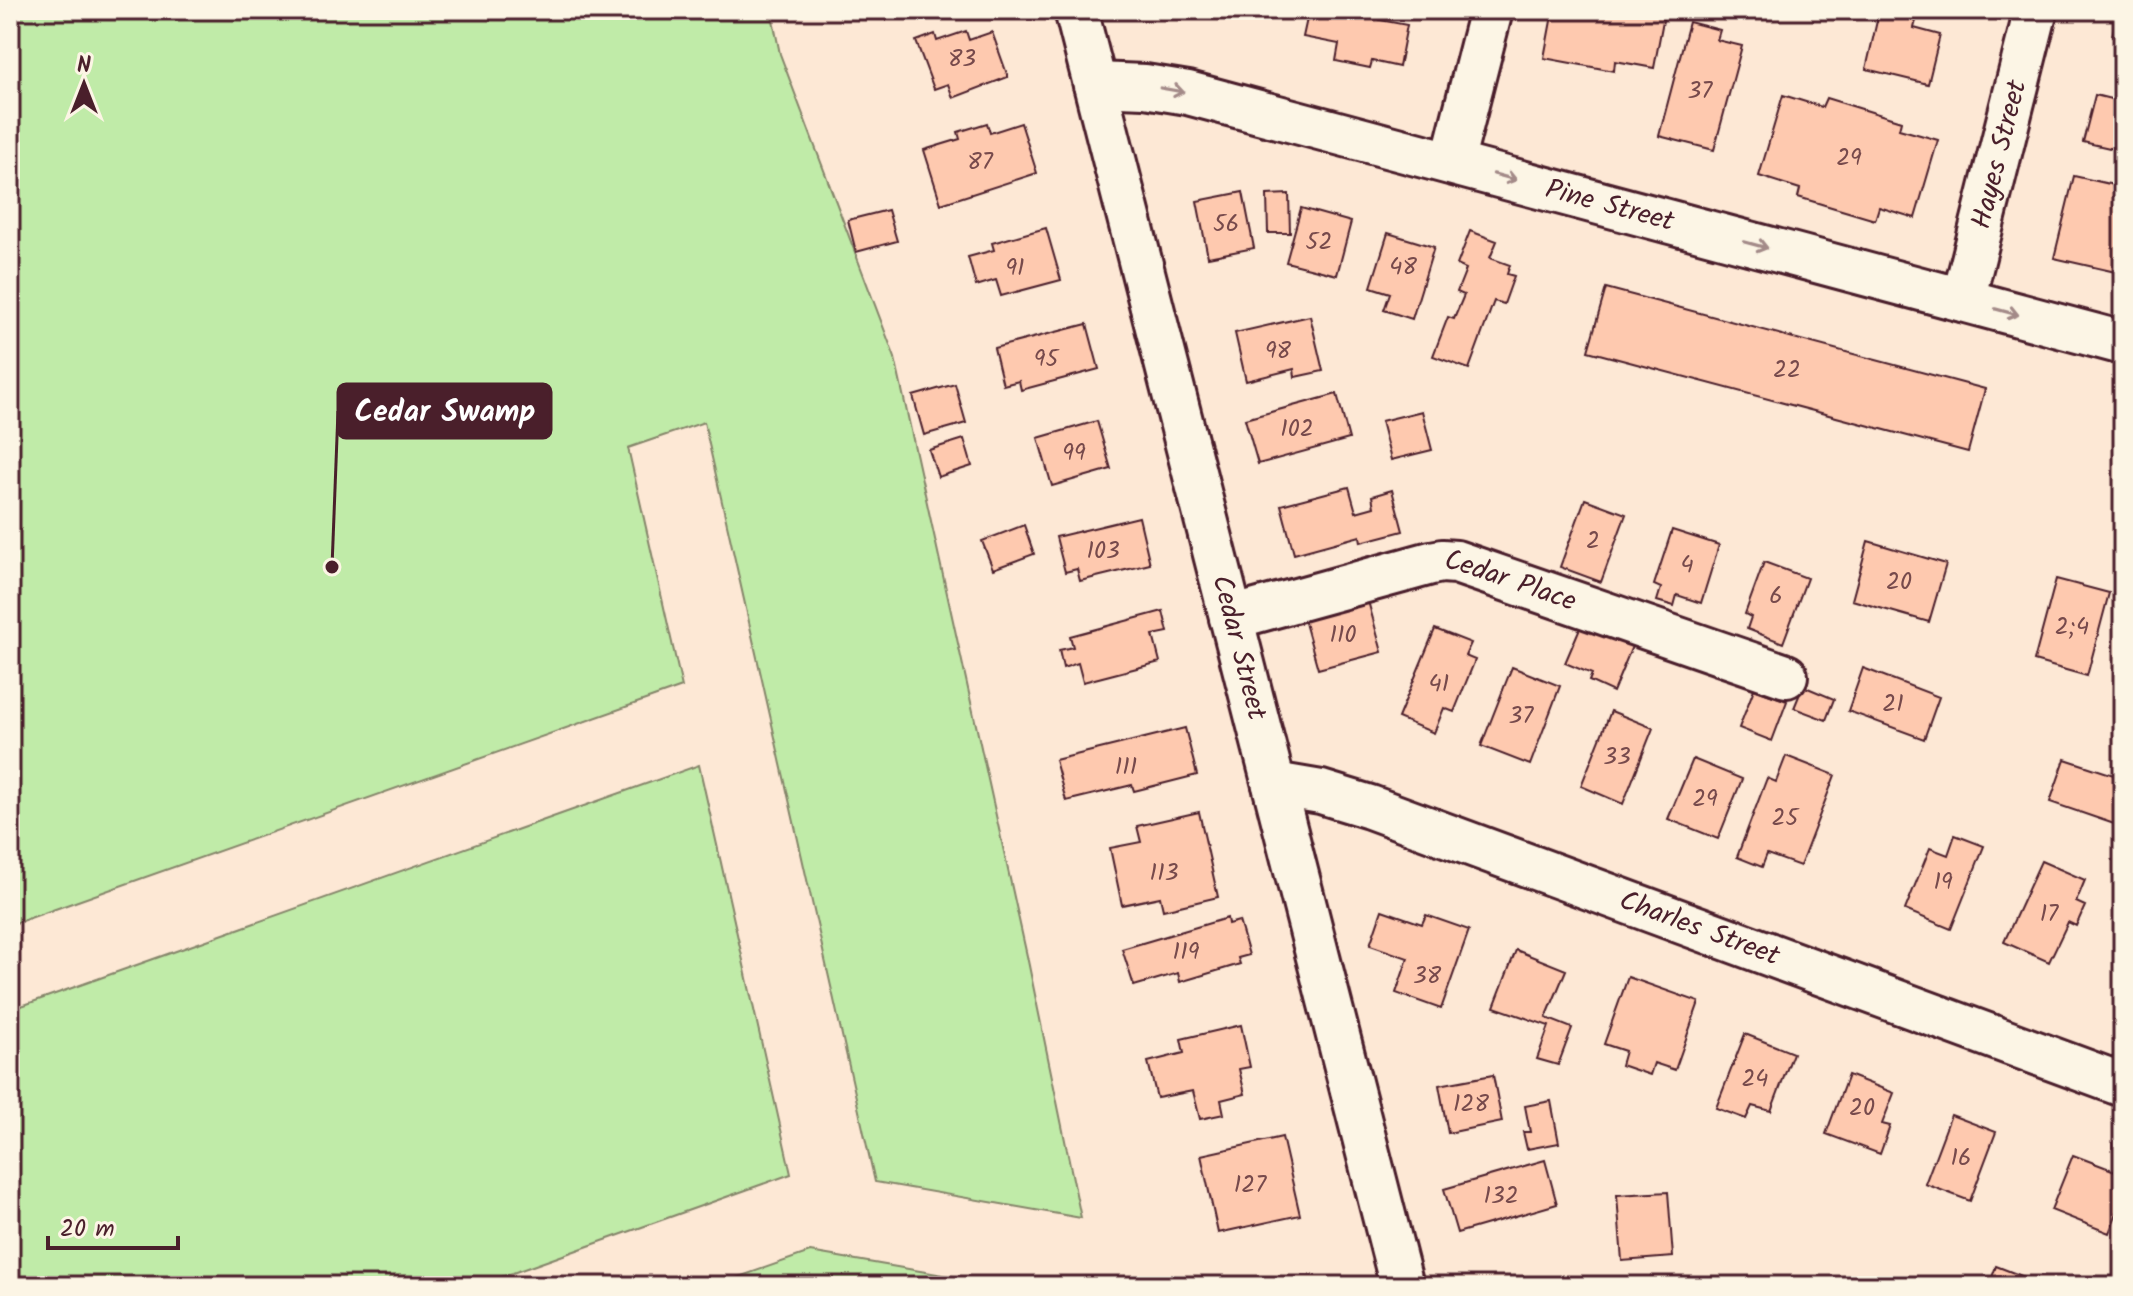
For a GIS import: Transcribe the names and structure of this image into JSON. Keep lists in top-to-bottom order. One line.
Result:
{"streets":{"street":["Hayes Street","Pine Street","Cedar Place","Cedar Street","Charles Street"]},"crossings":[["Hayes Street","Pine Street"],["Pine Street","Cedar Street"],["Cedar Place","Cedar Street"],["Cedar Street","Charles Street"]],"one_way":["Pine Street"],"places":["Cedar Swamp"],"house_numbers":["83","37","29","87","56","52","48","91","98","95","22","102","99","2","103","4","20","6","2;4","110","41","21","37","33","111","29","25","113","19","17","119","38","24","128","20","16","127","132"],"scale_bar":"20 m","north":"top"}
